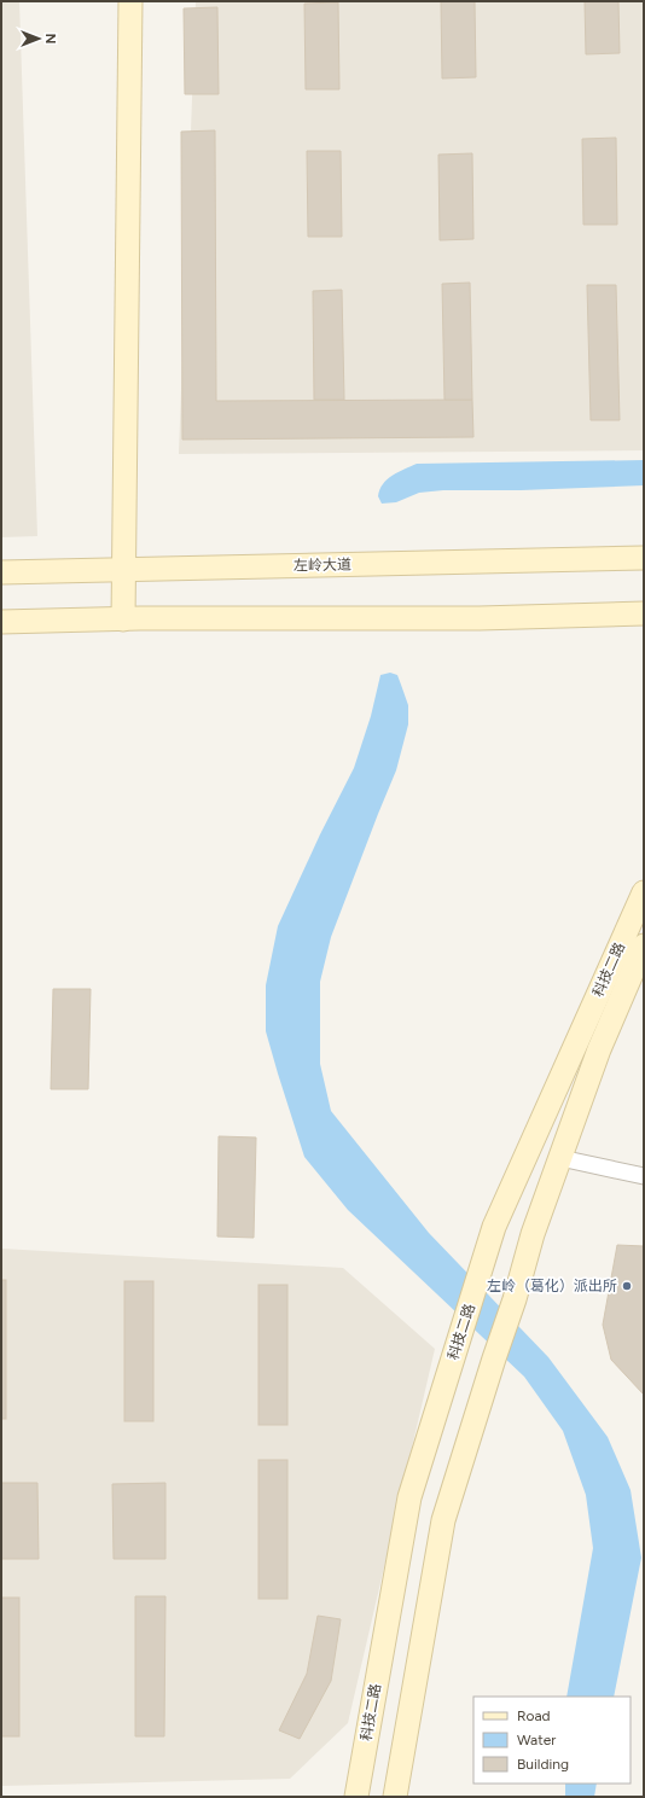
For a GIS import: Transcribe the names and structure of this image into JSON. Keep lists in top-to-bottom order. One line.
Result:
{"streets":{"street":["左岭大道","科技二路"]},"places":["左岭（葛化）派出所"],"legend":["Road","Water","Building"],"north":"right"}
